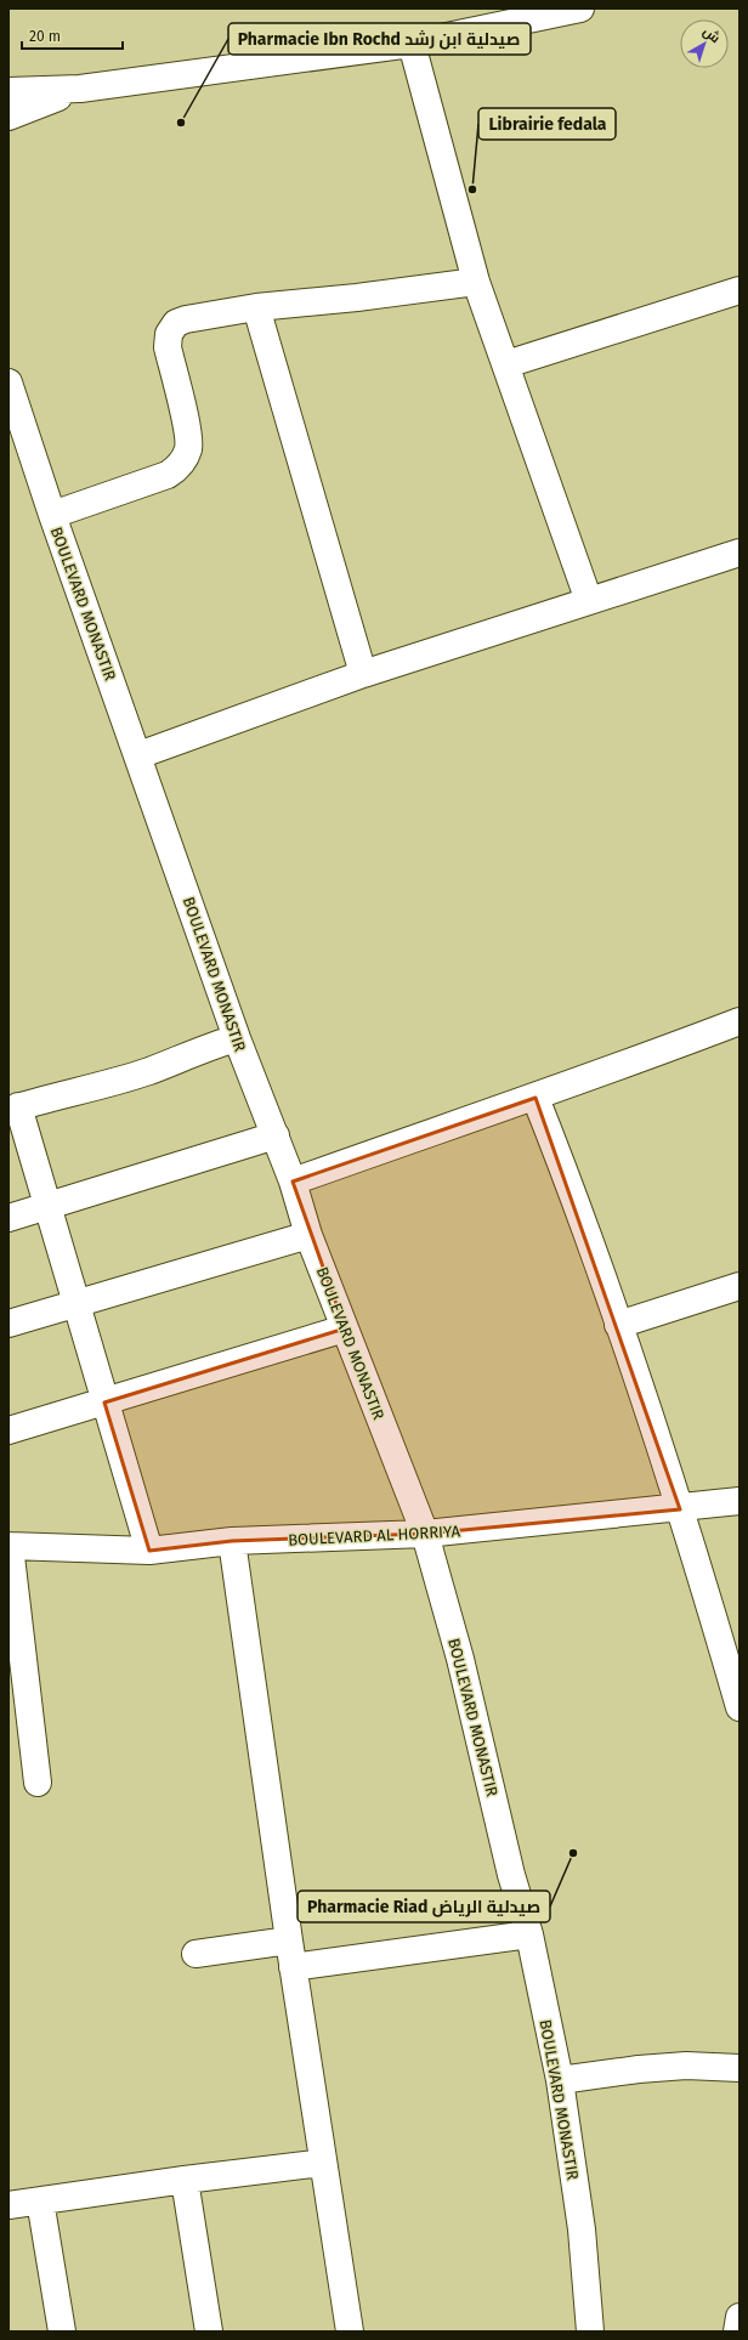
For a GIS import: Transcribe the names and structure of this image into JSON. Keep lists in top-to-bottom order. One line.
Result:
{"streets":{"street":["BOULEVARD MONASTIR","BOULEVARD AL HORRIYA"]},"crossings":[["BOULEVARD MONASTIR","BOULEVARD AL HORRIYA"]],"places":["Pharmacie Ibn Rochd صيدلية ابن رشد","Librairie fedala","Pharmacie Riad صيدلية الرياض"],"scale_bar":"20 m","north":"top right"}
